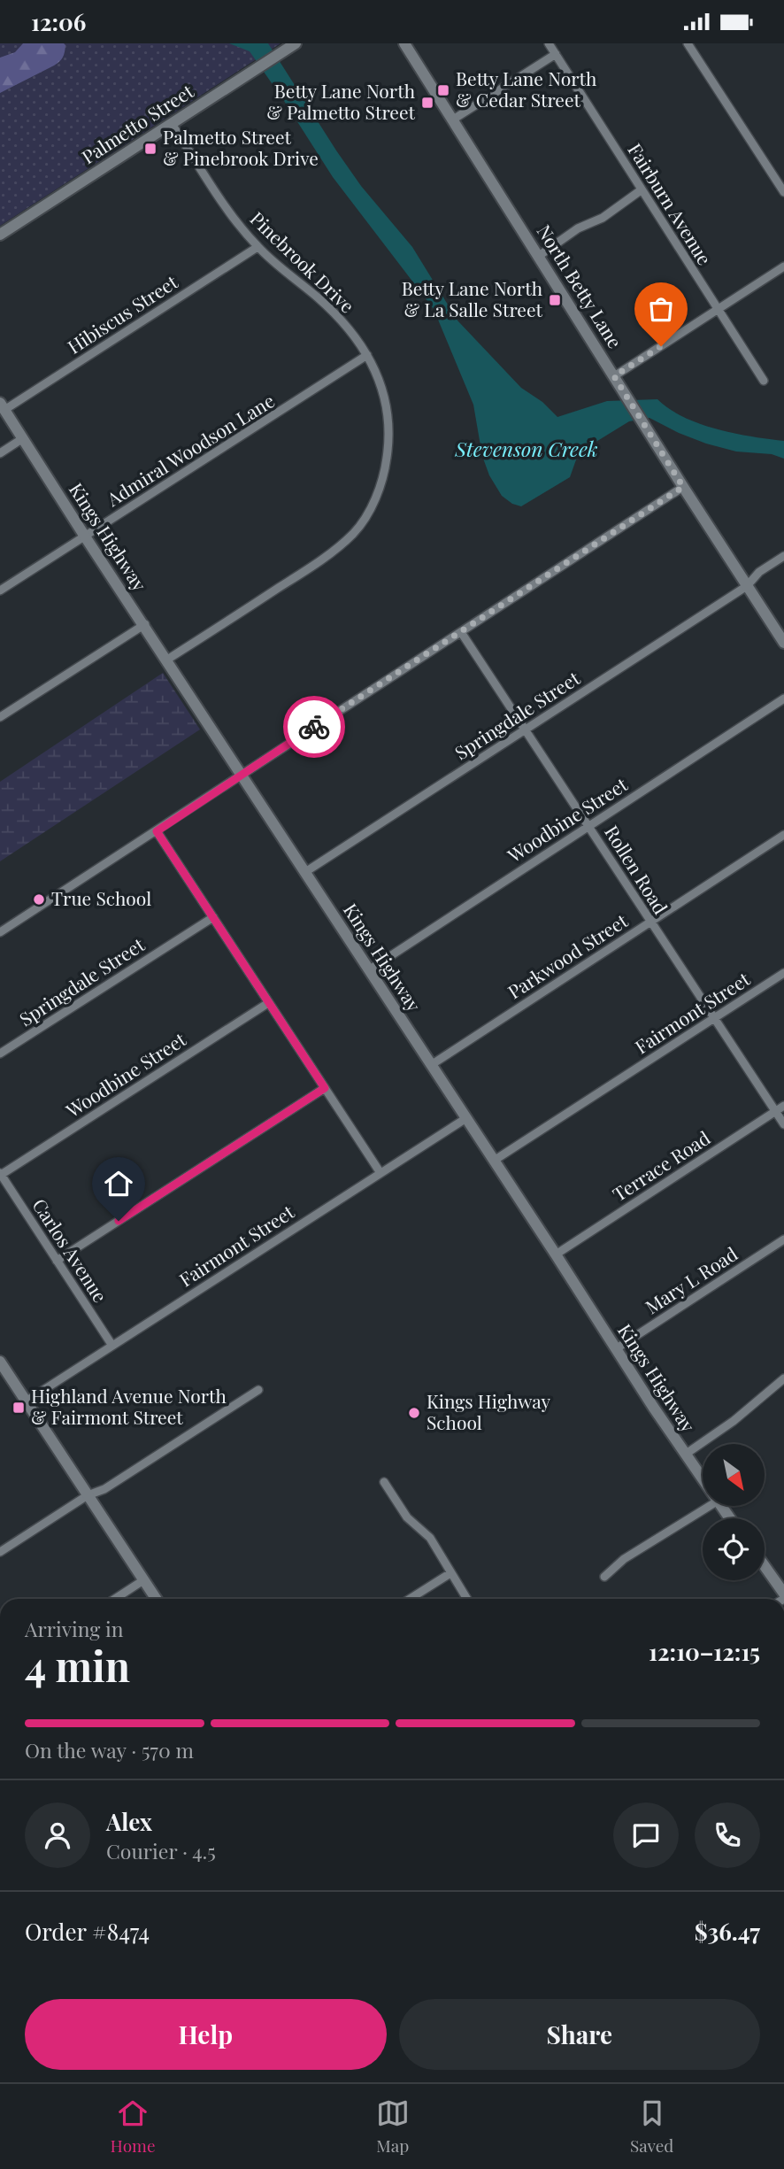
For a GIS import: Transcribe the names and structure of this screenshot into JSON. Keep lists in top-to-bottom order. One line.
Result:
{"streets":{"street":["Palmetto Street","Fairburn Avenue","Pinebrook Drive","North Betty Lane","Hibiscus Street","Admiral Woodson Lane","Kings Highway","Springdale Street","Woodbine Street","Rollen Road","Parkwood Street","Fairmont Street","Terrace Road","Carlos Avenue","Mary L Road"]},"crossings":[["Palmetto Street","Pinebrook Drive"],["Pinebrook Drive","Hibiscus Street"],["Pinebrook Drive","Admiral Woodson Lane"],["Pinebrook Drive","Kings Highway"],["North Betty Lane","Springdale Street"],["Hibiscus Street","Kings Highway"],["Admiral Woodson Lane","Kings Highway"],["Kings Highway","Springdale Street"],["Kings Highway","Woodbine Street"],["Kings Highway","Parkwood Street"],["Kings Highway","Fairmont Street"],["Kings Highway","Terrace Road"],["Kings Highway","Mary L Road"],["Springdale Street","Rollen Road"],["Woodbine Street","Rollen Road"],["Woodbine Street","Carlos Avenue"],["Rollen Road","Parkwood Street"],["Rollen Road","Fairmont Street"],["Rollen Road","Terrace Road"],["Fairmont Street","Carlos Avenue"]],"water":["Stevenson Creek"],"places":{"transit":["Betty Lane North & Cedar Street","Betty Lane North & Palmetto Street","Palmetto Street & Pinebrook Drive","Betty Lane North & La Salle Street","Highland Avenue North & Fairmont Street"],"other":["True School","Kings Highway School"]},"north":"bottom right","page":{"status":"12:06","heading":["4 min","Arriving in","12:10–12:15"],"panel":["Alex","Courier · 4.5","Order #8474","$36.47"],"bar":"On the way · 570 m","buttons":["Help","Share"],"tabs":["Home","Map","Saved"]}}
